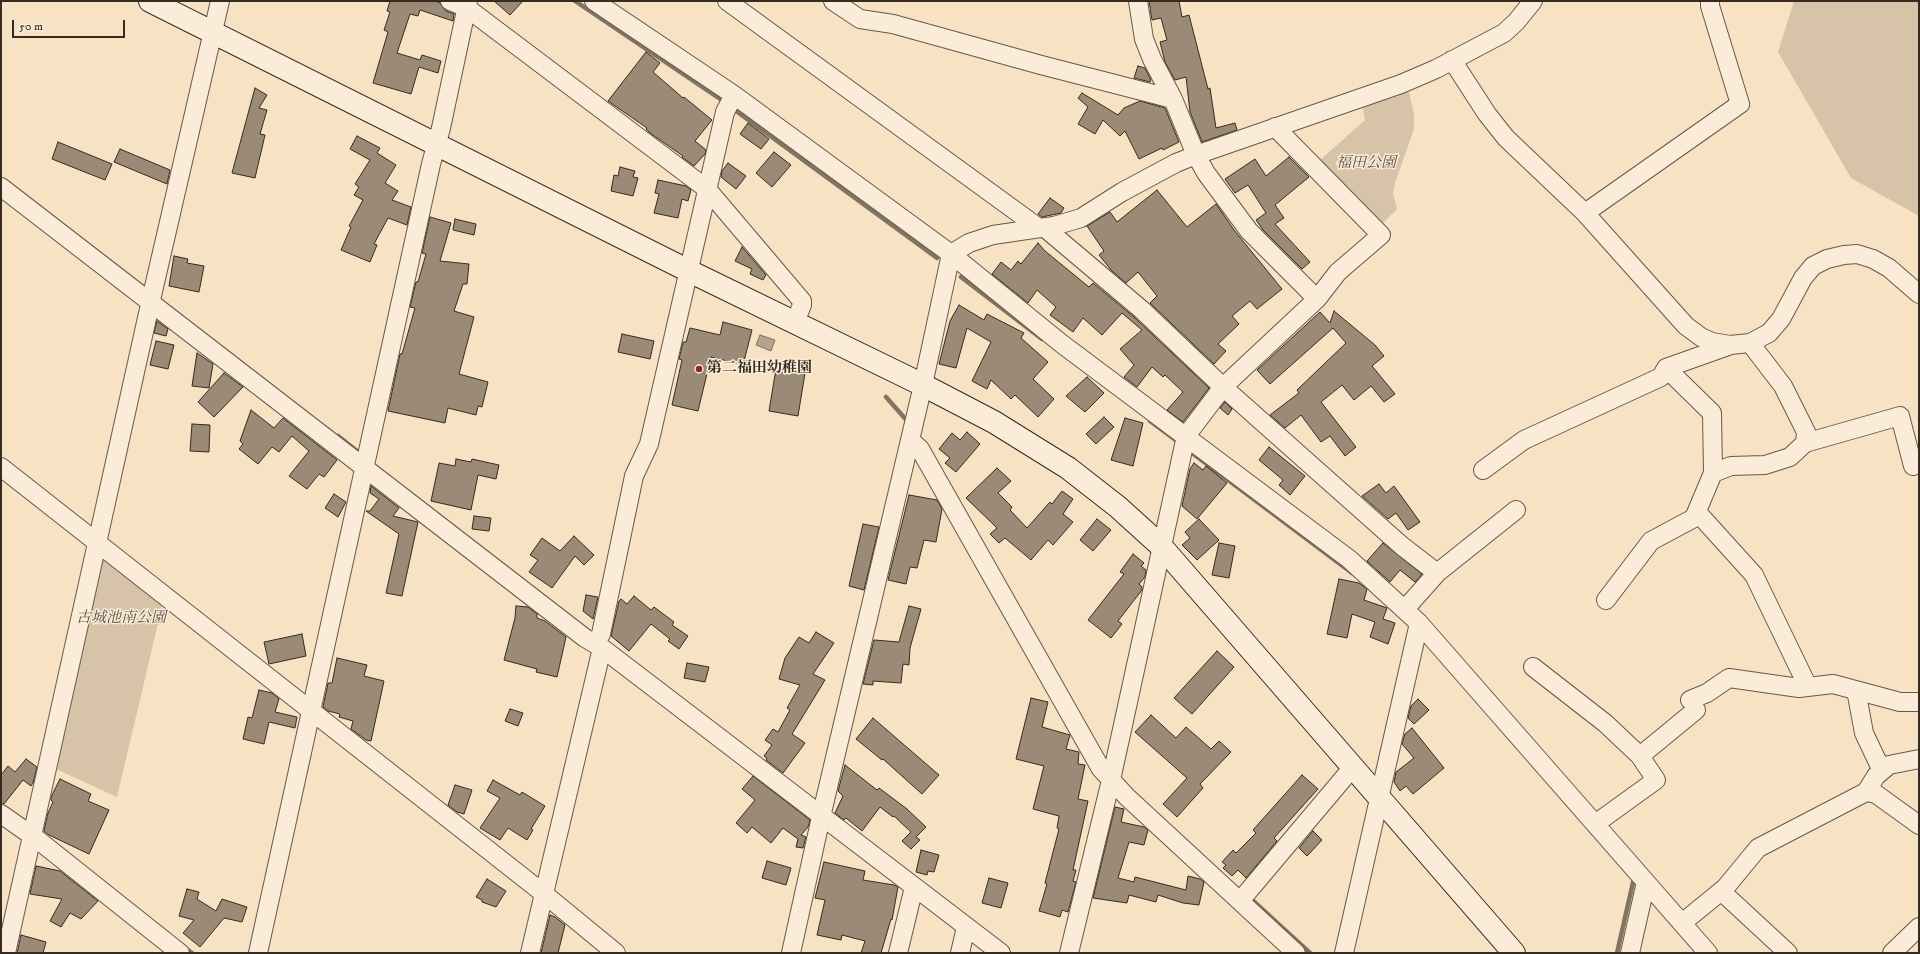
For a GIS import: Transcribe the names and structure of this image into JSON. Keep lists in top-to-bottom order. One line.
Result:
{"parks":["福田公園","古城池南公園"],"places":["第二福田幼稚園"],"scale_bar":"50 m"}
